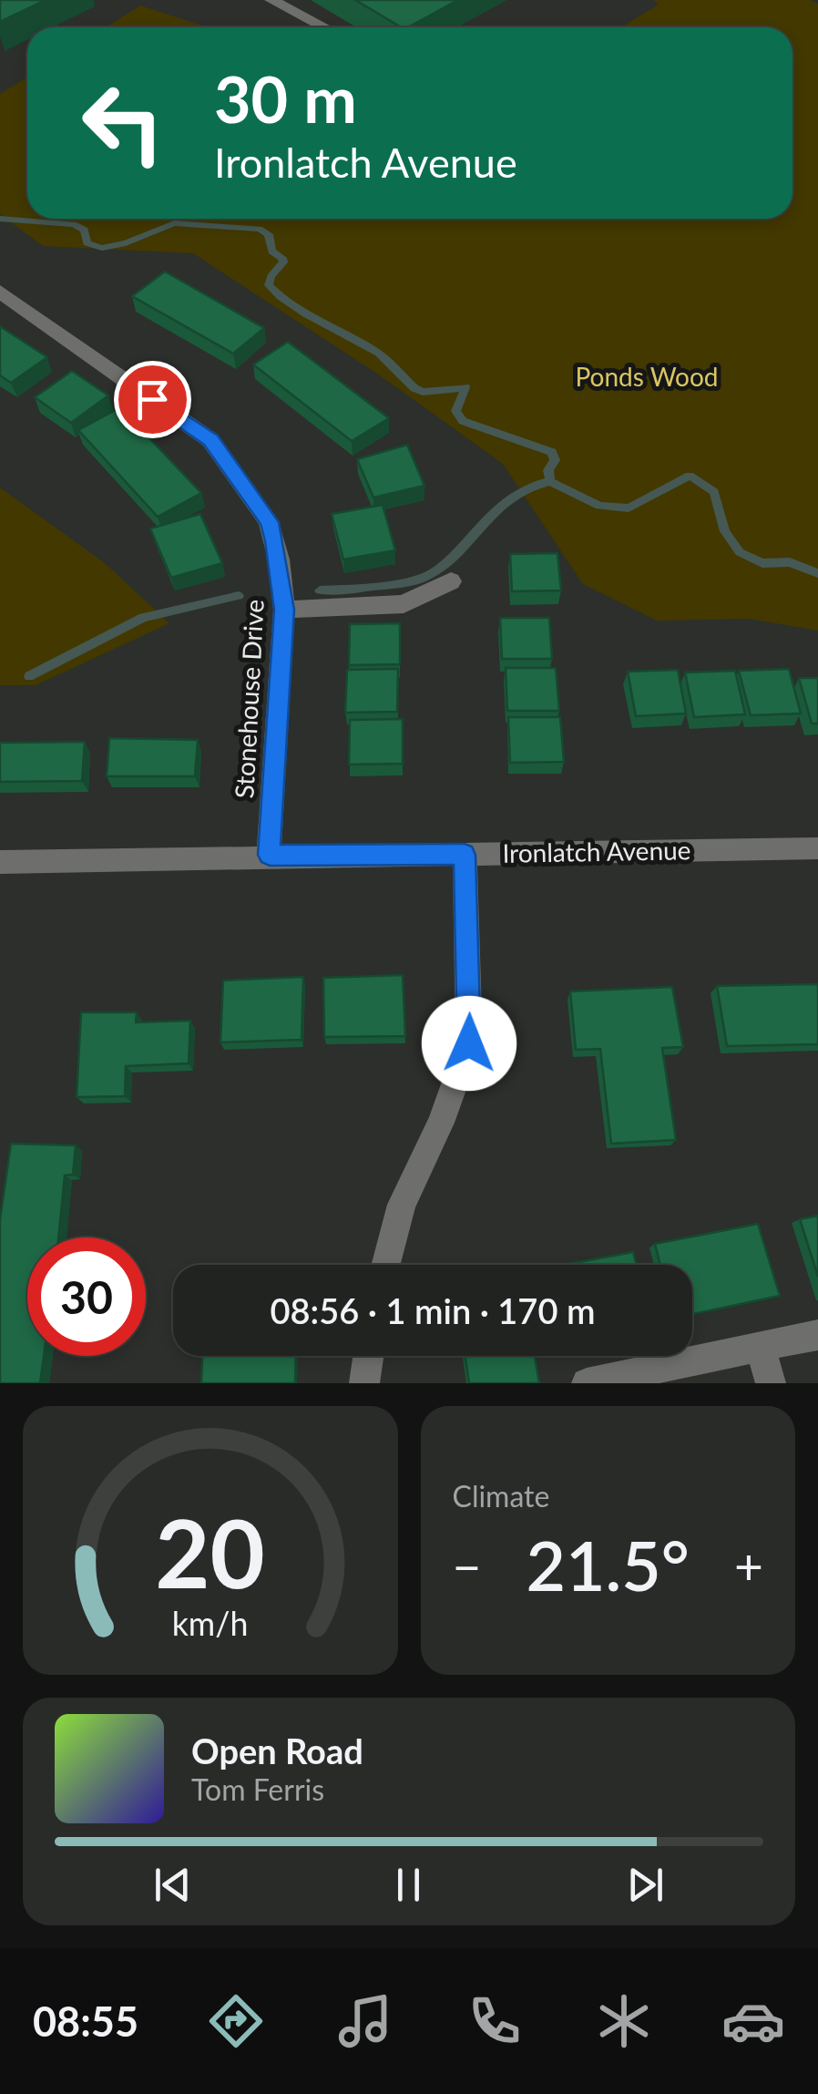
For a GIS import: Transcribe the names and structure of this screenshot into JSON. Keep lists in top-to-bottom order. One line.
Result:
{"streets":{"street":["Stonehouse Drive","Ironlatch Avenue"]},"crossings":[["Stonehouse Drive","Ironlatch Avenue"]],"parks":["Ponds Wood"],"page":{"turn":["30 m","Ironlatch Avenue"],"limit":"30","trip":"08:56 · 1 min · 170 m","tile":"Climate","heat":["−","21.5°","+"],"song":["Open Road","Tom Ferris"],"tabs":"08:55","gauge":["20","km/h"]}}
